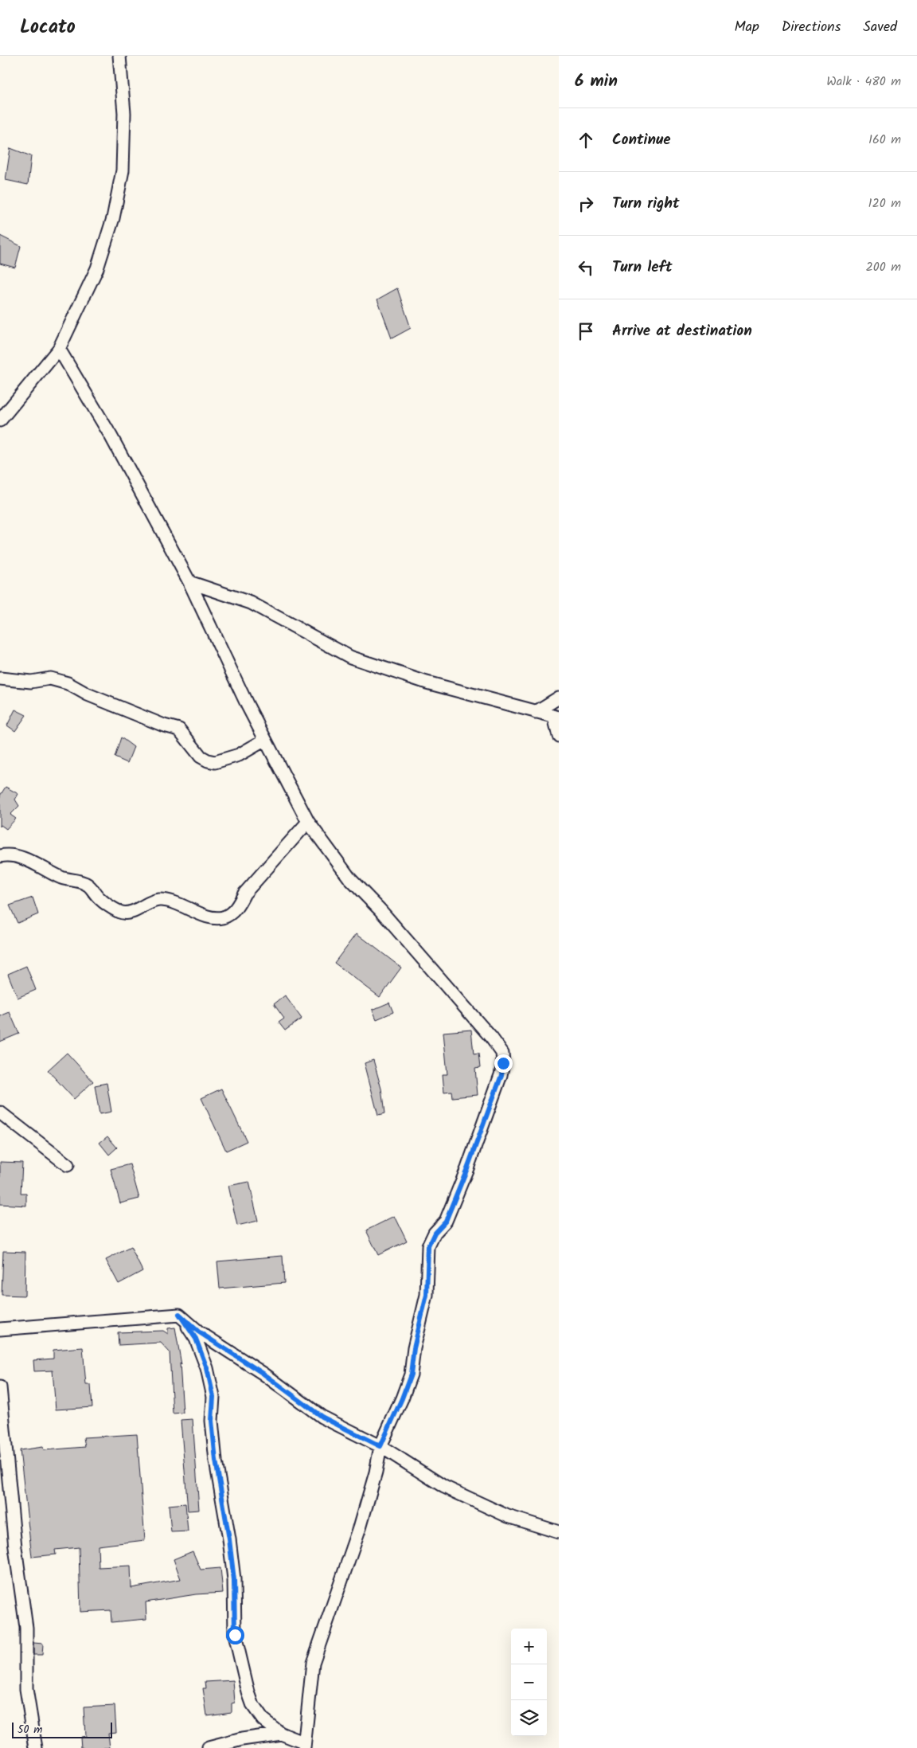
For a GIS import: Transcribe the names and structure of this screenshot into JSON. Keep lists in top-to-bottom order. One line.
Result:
{"scale_bar":"50 m","page":{"header":"Locato","nav":["Map","Directions","Saved"],"heading":["6 min","Walk · 480 m"],"list":[["Continue","160 m"],["Turn right","120 m"],["Turn left","200 m"],"Arrive at destination"],"map_buttons":["+","−"],"scale":"50 m"}}
